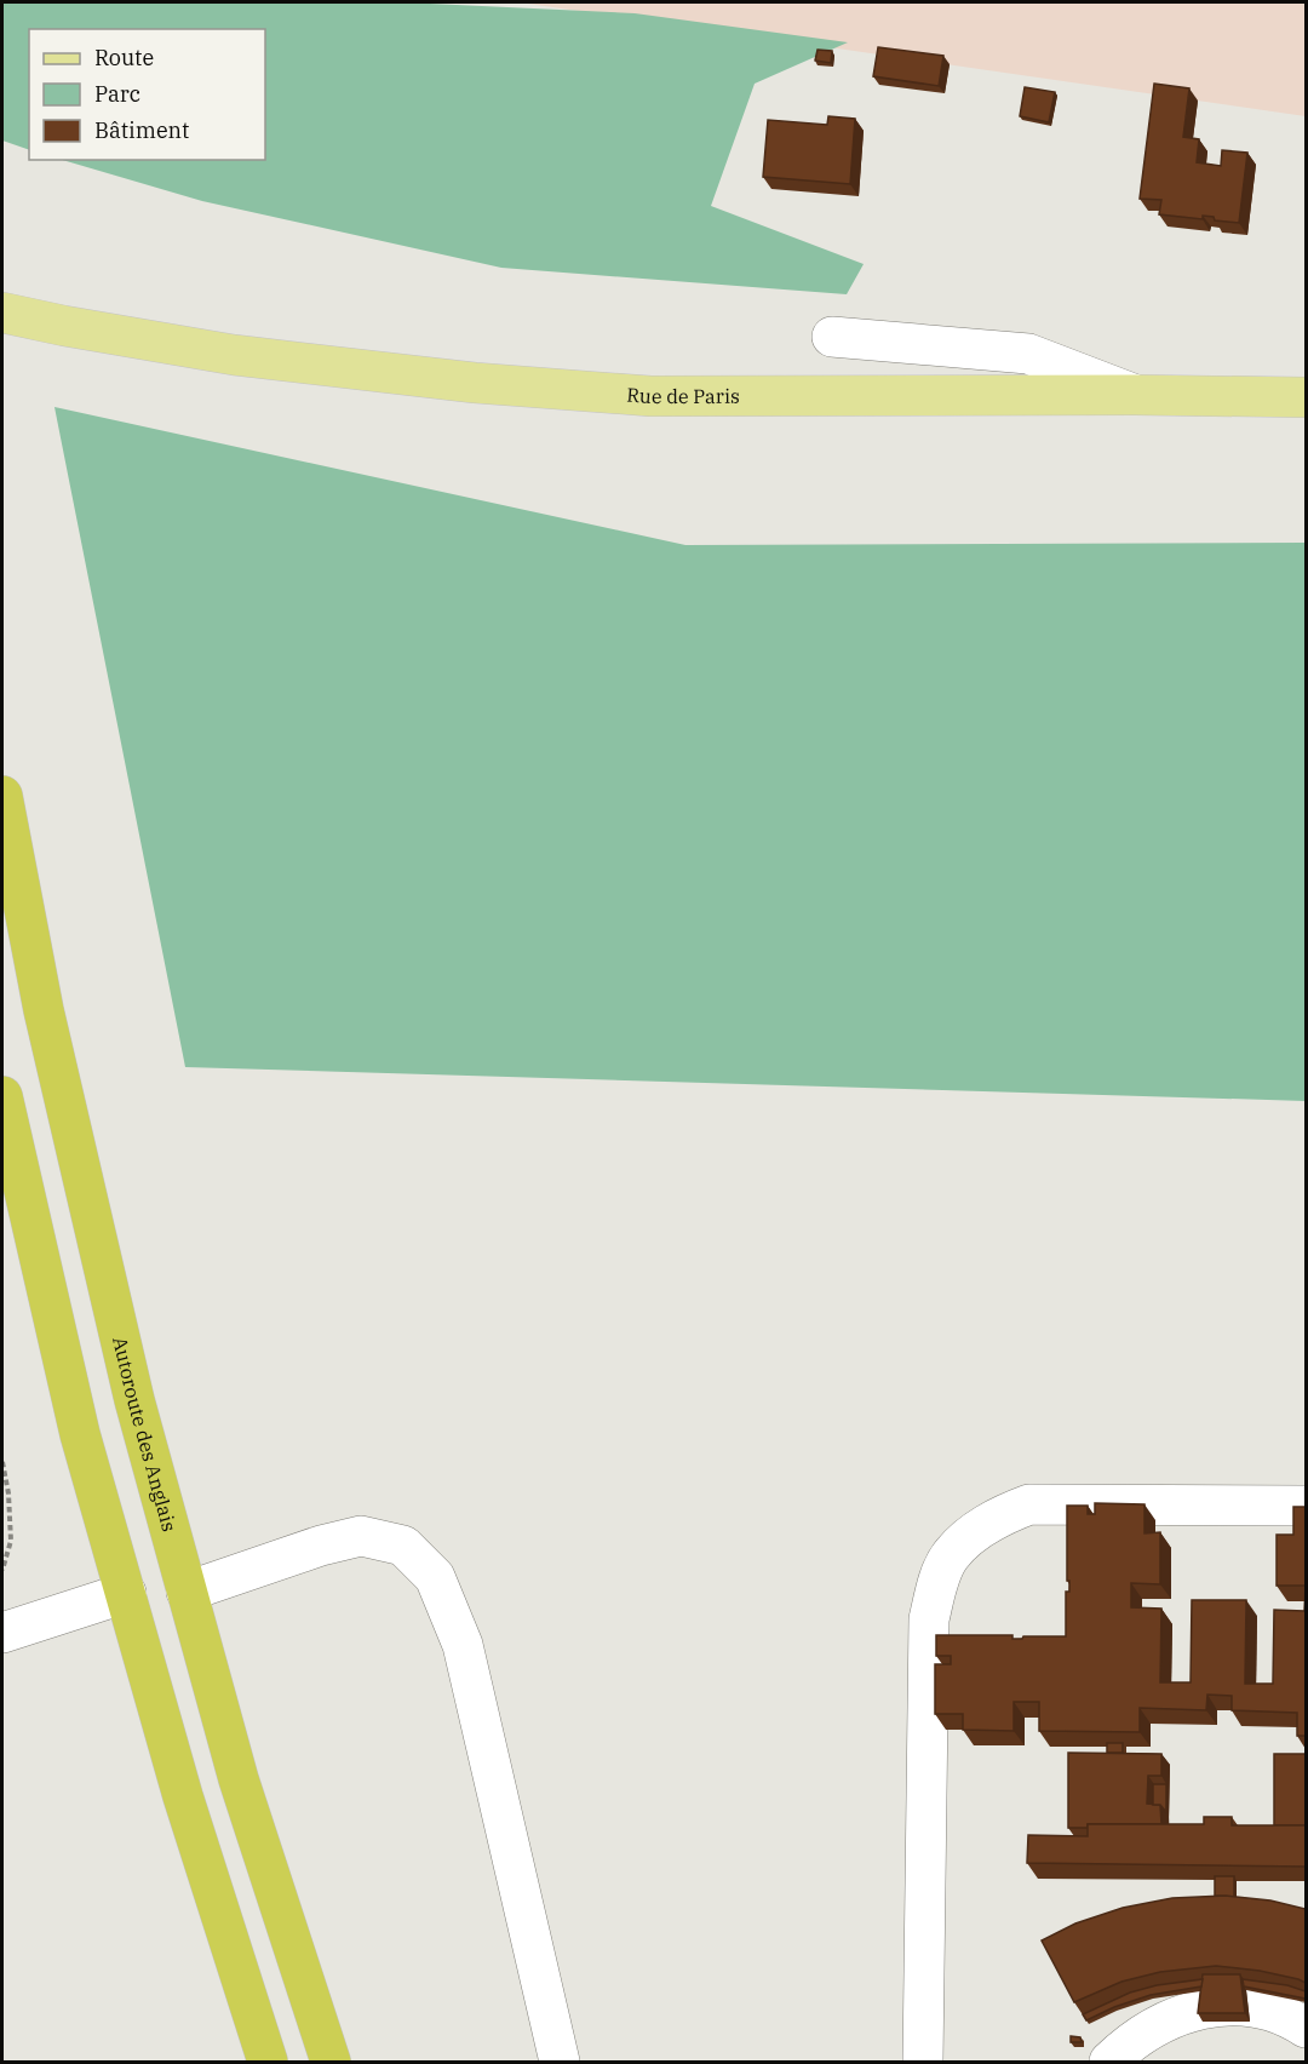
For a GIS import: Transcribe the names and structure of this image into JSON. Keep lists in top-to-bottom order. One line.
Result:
{"streets":{"highway":["Autoroute des Anglais"],"main road":["Rue de Paris"]},"legend":["Route","Parc","Bâtiment"]}
